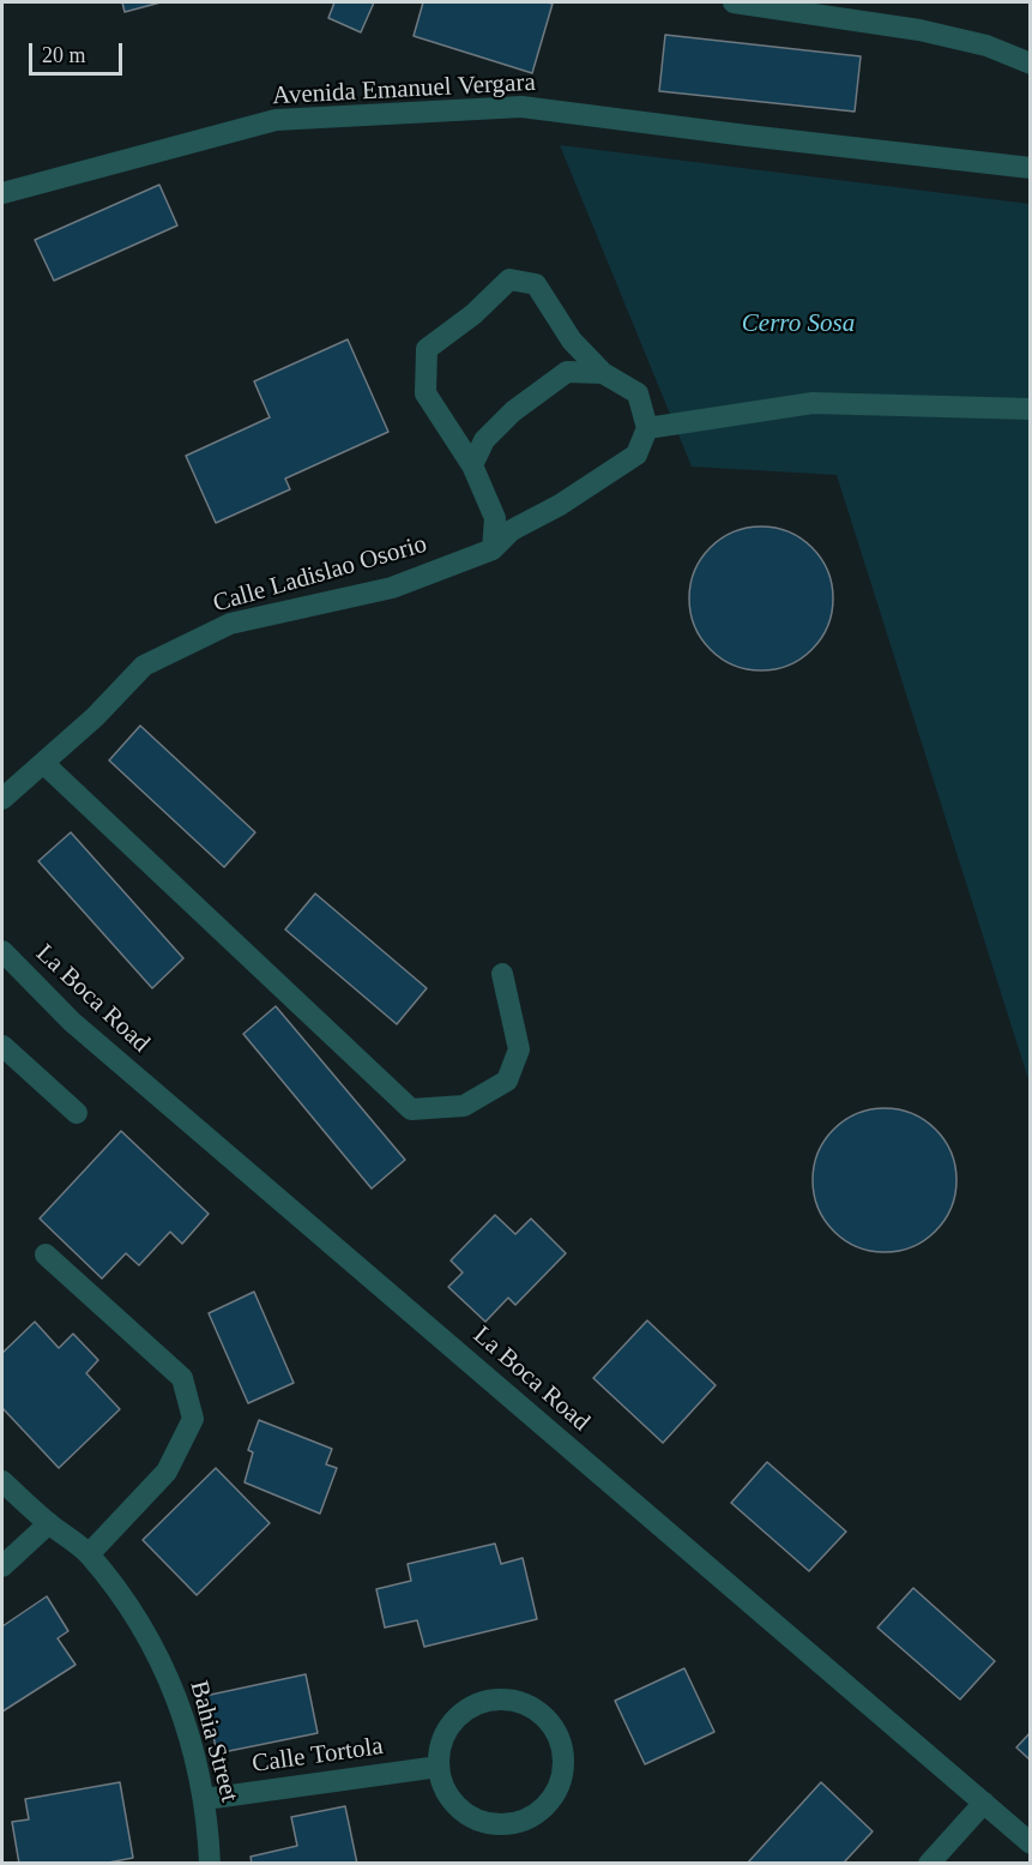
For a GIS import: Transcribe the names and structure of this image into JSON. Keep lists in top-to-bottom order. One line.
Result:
{"streets":{"street":["Avenida Emanuel Vergara","Calle Ladislao Osorio","La Boca Road","Bahia Street","Calle Tortola"]},"crossings":[["Bahia Street","Calle Tortola"]],"parks":["Cerro Sosa"],"scale_bar":"20 m"}
